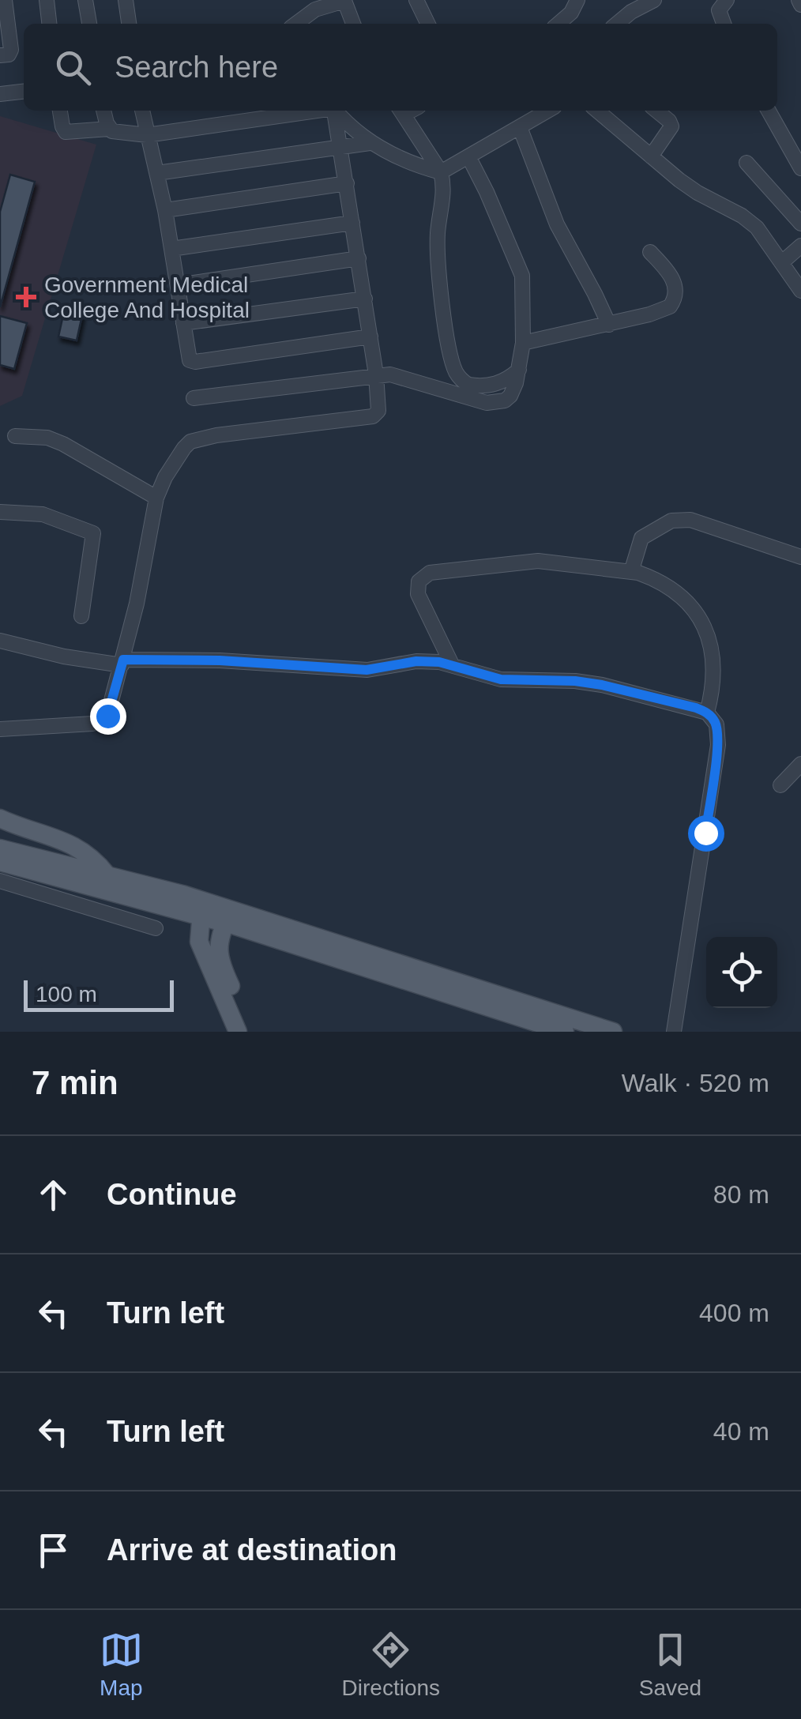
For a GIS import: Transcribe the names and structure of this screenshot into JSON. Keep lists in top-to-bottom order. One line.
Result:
{"places":{"health":["Government Medical College And Hospital"]},"scale_bar":"100 m","page":{"search":"Search here","scale":"100 m","heading":["7 min","Walk · 520 m"],"list":[["Continue","80 m"],["Turn left","400 m"],["Turn left","40 m"],"Arrive at destination"],"nav":["Map","Directions","Saved"]}}
